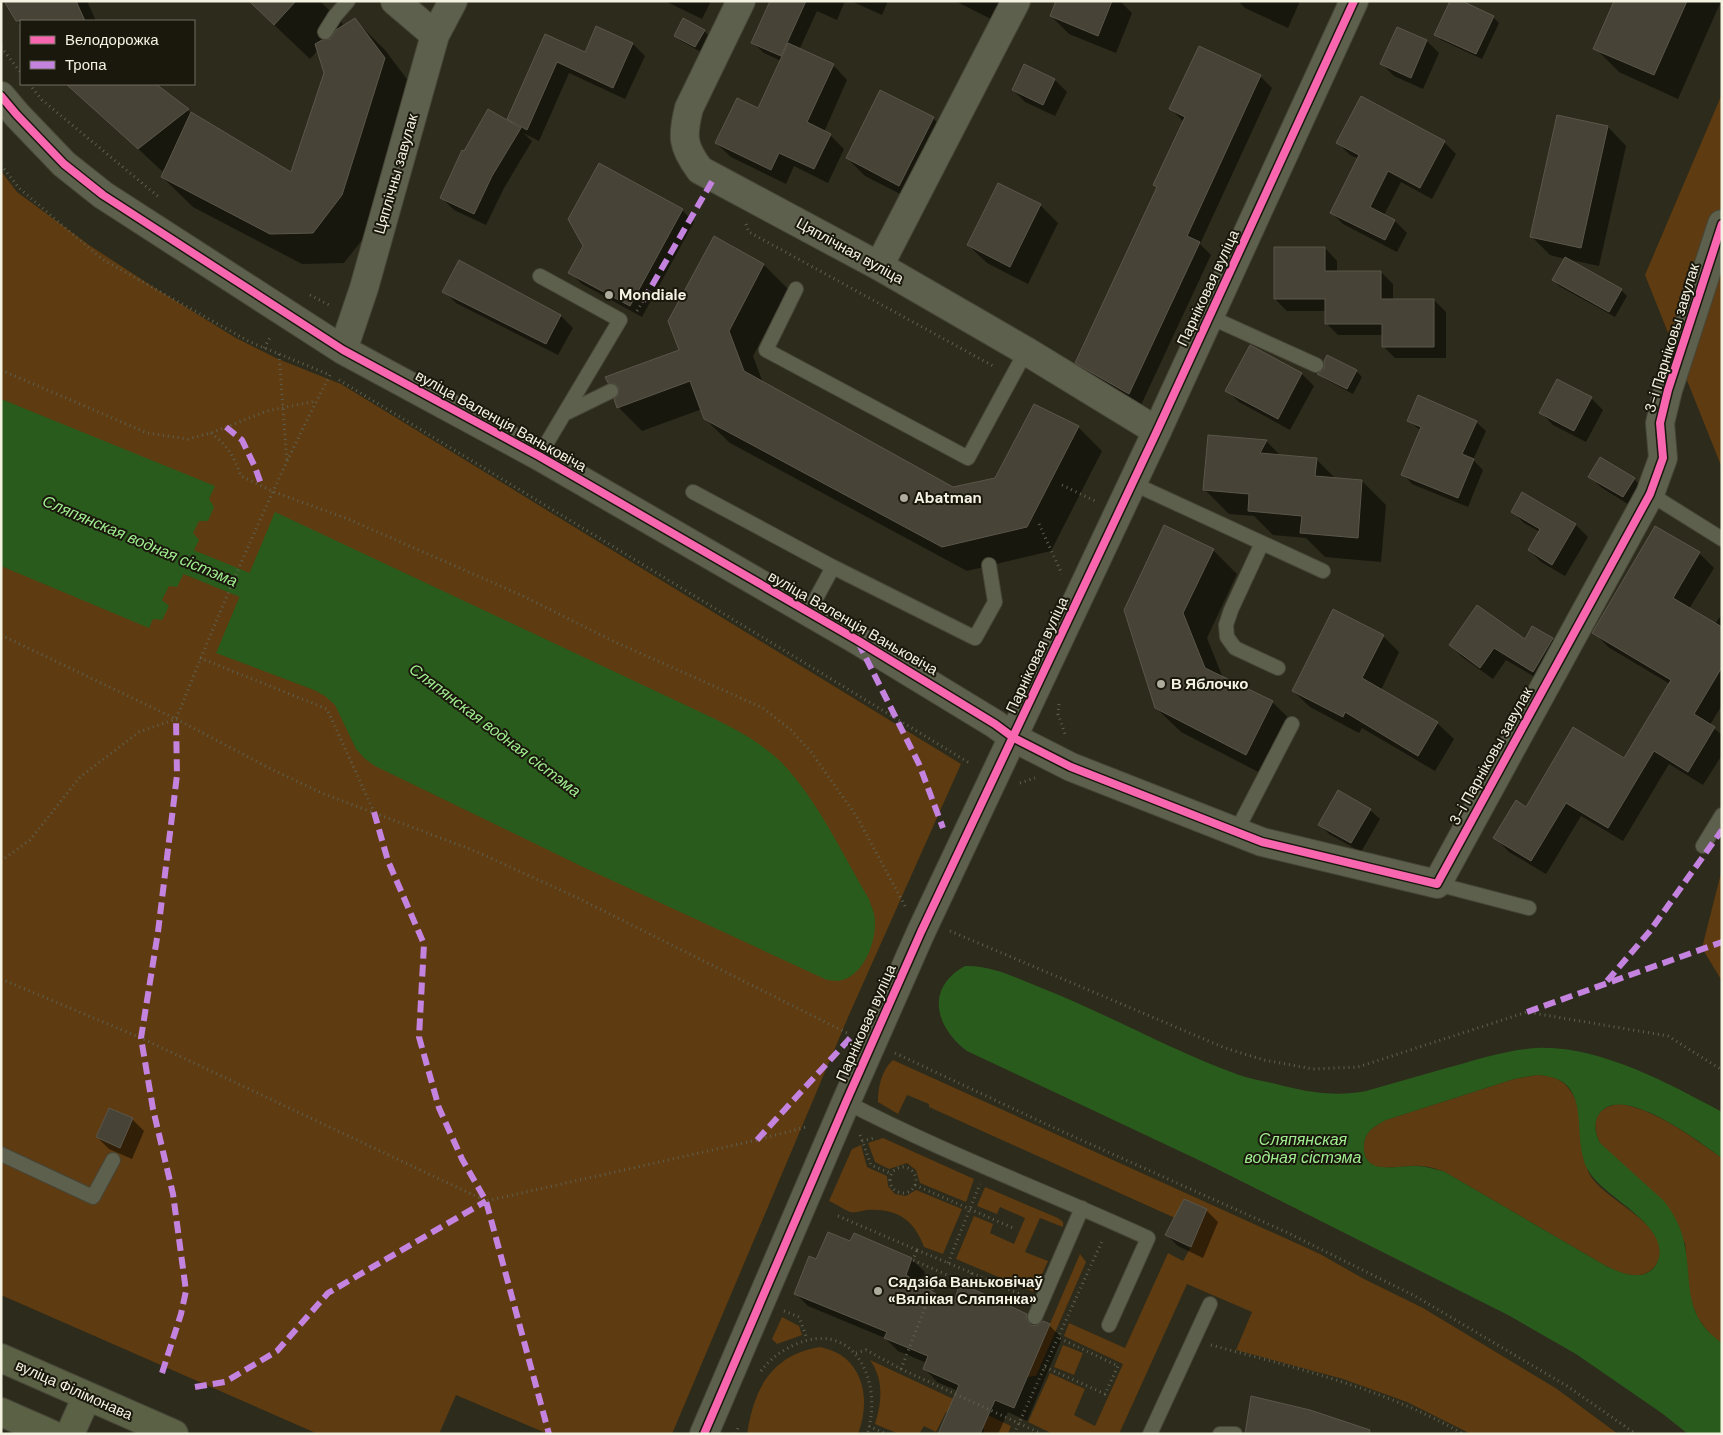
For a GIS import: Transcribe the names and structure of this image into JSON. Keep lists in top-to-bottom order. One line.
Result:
{"streets":{"main road":["вуліца Філімонава"],"street":["Цяплічны завулак","Цяплічная вуліца","Парніковая вуліца","3-і Парніковы завулак","вуліца Валенція Ваньковіча"]},"crossings":[["Цяплічны завулак","вуліца Валенція Ваньковіча"],["Цяплічная вуліца","Парніковая вуліца"],["Парніковая вуліца","вуліца Валенція Ваньковіча"]],"water":["Сляпянская водная сістэма"],"places":["Mondiale","Abatman","В Яблочко","Сядзіба Ваньковічаў «Вялікая Сляпянка»"],"legend":["Велодорожка","Тропа"]}
